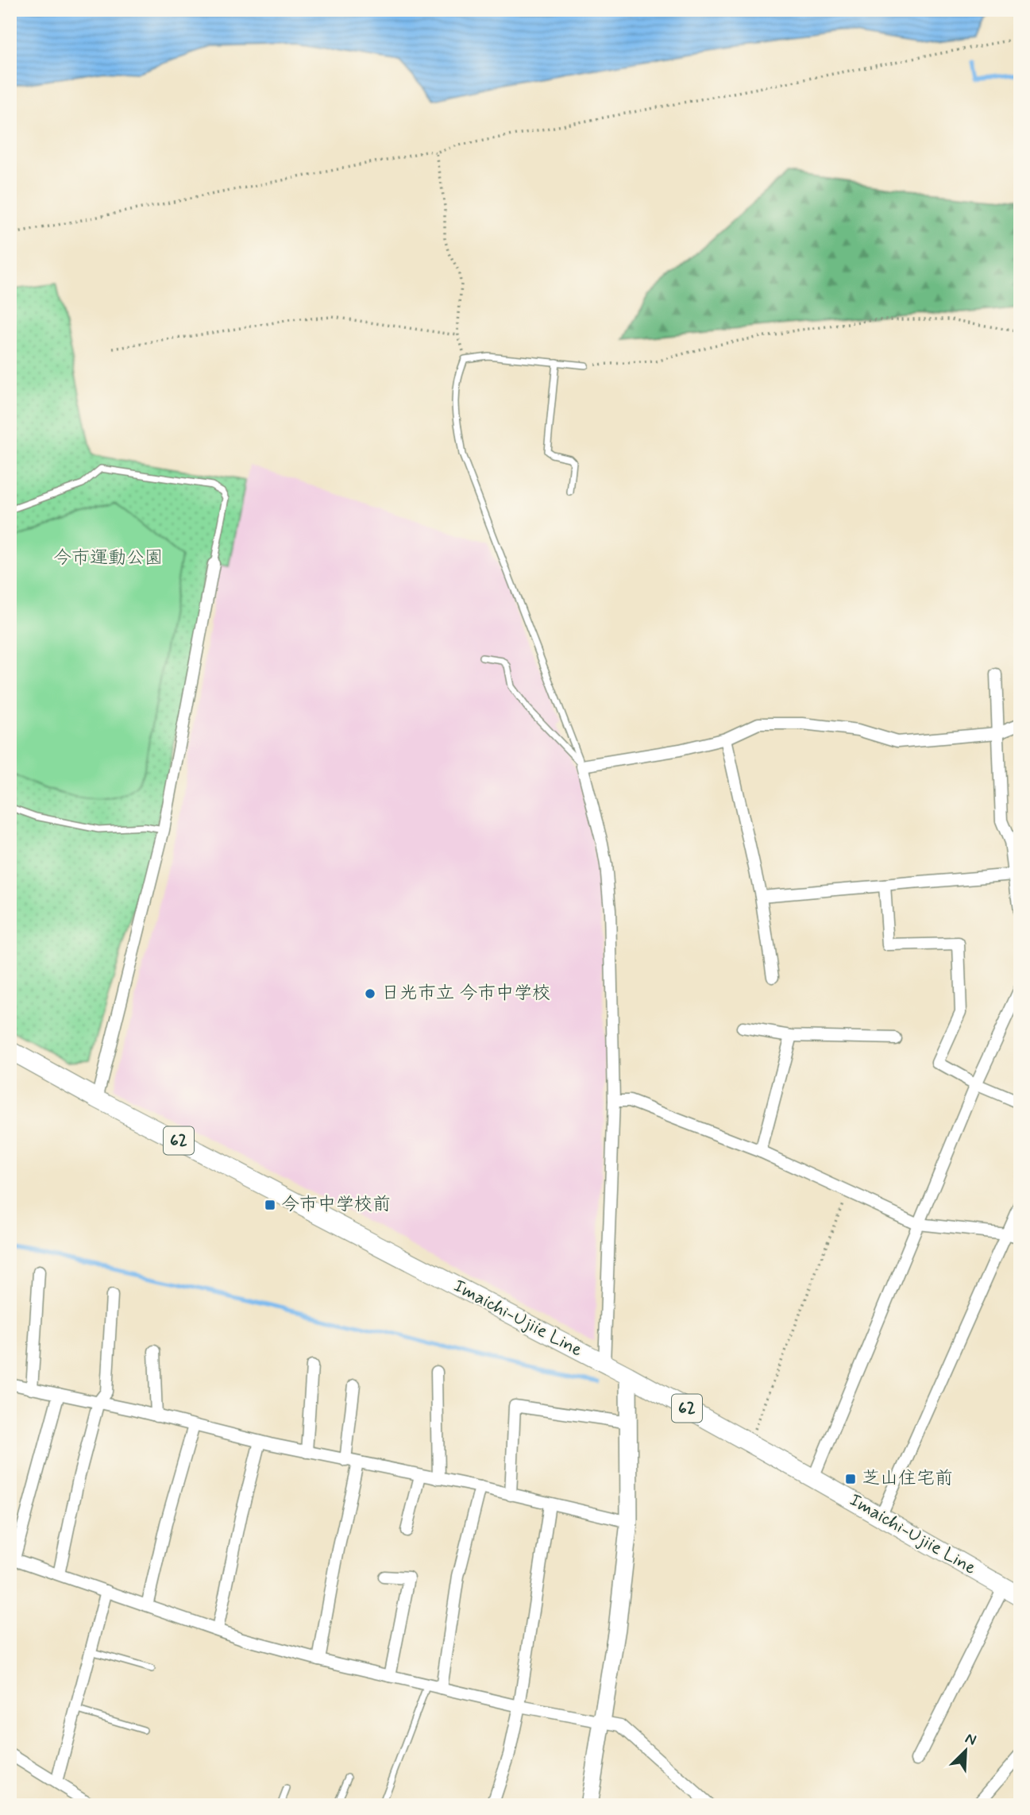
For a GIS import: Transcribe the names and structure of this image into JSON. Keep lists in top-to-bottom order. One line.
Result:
{"streets":{"main road":["62","Imaichi-Ujiie Line"]},"parks":["今市運動公園"],"places":{"other":["日光市立 今市中学校"],"transit":["今市中学校前","芝山住宅前"]},"north":"top right"}
